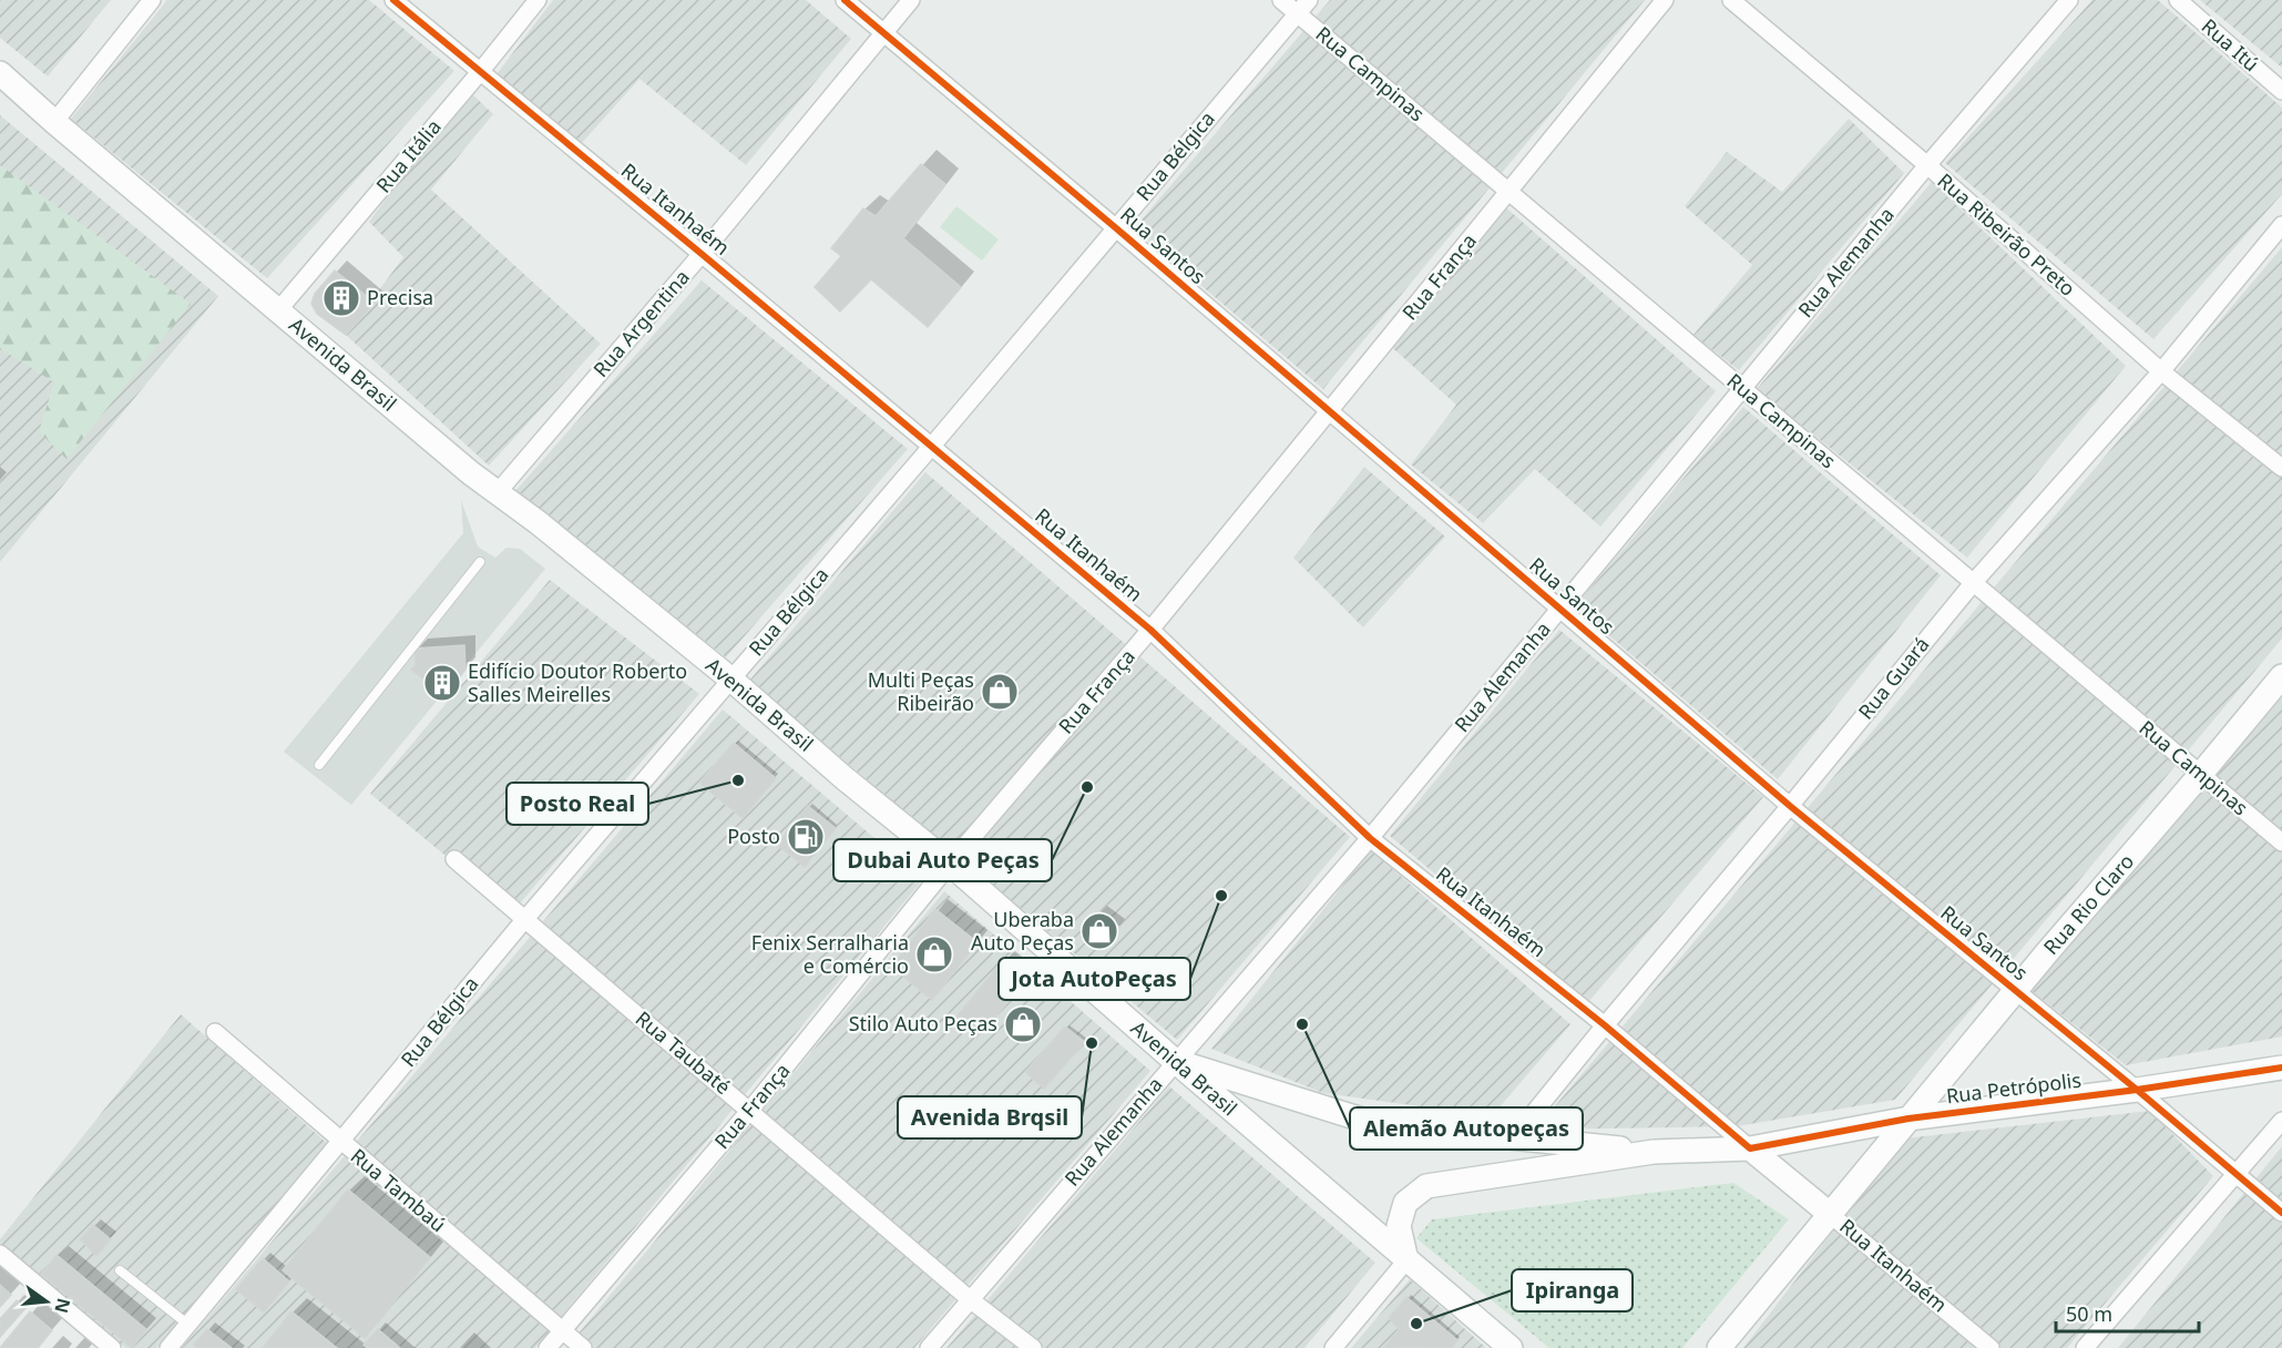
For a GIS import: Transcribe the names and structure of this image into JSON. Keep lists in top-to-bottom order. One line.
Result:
{"streets":{"main road":["Rua Itanhaém","Avenida Brasil","Rua Rio Claro","Rua Petrópolis"],"street":["Rua Itú","Rua Campinas","Rua Itália","Rua Bélgica","Rua Ribeirão Preto","Rua Santos","Rua Alemanha","Rua França","Rua Argentina","Rua Guará","Rua Taubaté","Rua Tambaú"]},"crossings":[["Rua Campinas","Rua Bélgica"],["Rua Campinas","Rua Alemanha"],["Rua Campinas","Rua França"],["Rua Campinas","Rua Guará"],["Rua Campinas","Rua Rio Claro"],["Rua Itália","Rua Itanhaém"],["Rua Itália","Avenida Brasil"],["Rua Bélgica","Rua Itanhaém"],["Rua Bélgica","Rua Santos"],["Rua Bélgica","Avenida Brasil"],["Rua Bélgica","Rua Taubaté"],["Rua Bélgica","Rua Tambaú"],["Rua Itanhaém","Rua Alemanha"],["Rua Itanhaém","Rua França"],["Rua Itanhaém","Rua Argentina"],["Rua Itanhaém","Rua Guará"],["Rua Itanhaém","Rua Rio Claro"],["Rua Itanhaém","Rua Petrópolis"],["Rua Ribeirão Preto","Rua Alemanha"],["Rua Ribeirão Preto","Rua Guará"],["Rua Santos","Rua Alemanha"],["Rua Santos","Rua França"],["Rua Santos","Rua Argentina"],["Rua Santos","Rua Guará"],["Rua Santos","Rua Rio Claro"],["Rua Santos","Rua Petrópolis"],["Rua Alemanha","Avenida Brasil"],["Rua Alemanha","Rua Taubaté"],["Rua Alemanha","Rua Petrópolis"],["Rua França","Avenida Brasil"],["Rua França","Rua Taubaté"],["Rua França","Rua Tambaú"],["Rua Argentina","Avenida Brasil"],["Avenida Brasil","Rua Petrópolis"],["Rua Guará","Rua Petrópolis"],["Rua Rio Claro","Rua Petrópolis"]],"places":{"building":["Precisa","Edifício Doutor Roberto Salles Meirelles"],"shop":["Multi Peças Ribeirão","Uberaba Auto Peças","Fenix Serralharia e Comércio","Stilo Auto Peças"],"other":["Posto Real","Dubai Auto Peças","Jota AutoPeças","Alemão Autopeças","Avenida Brqsil","Ipiranga"],"fuel station":["Posto"]},"scale_bar":"50 m","north":"right"}
